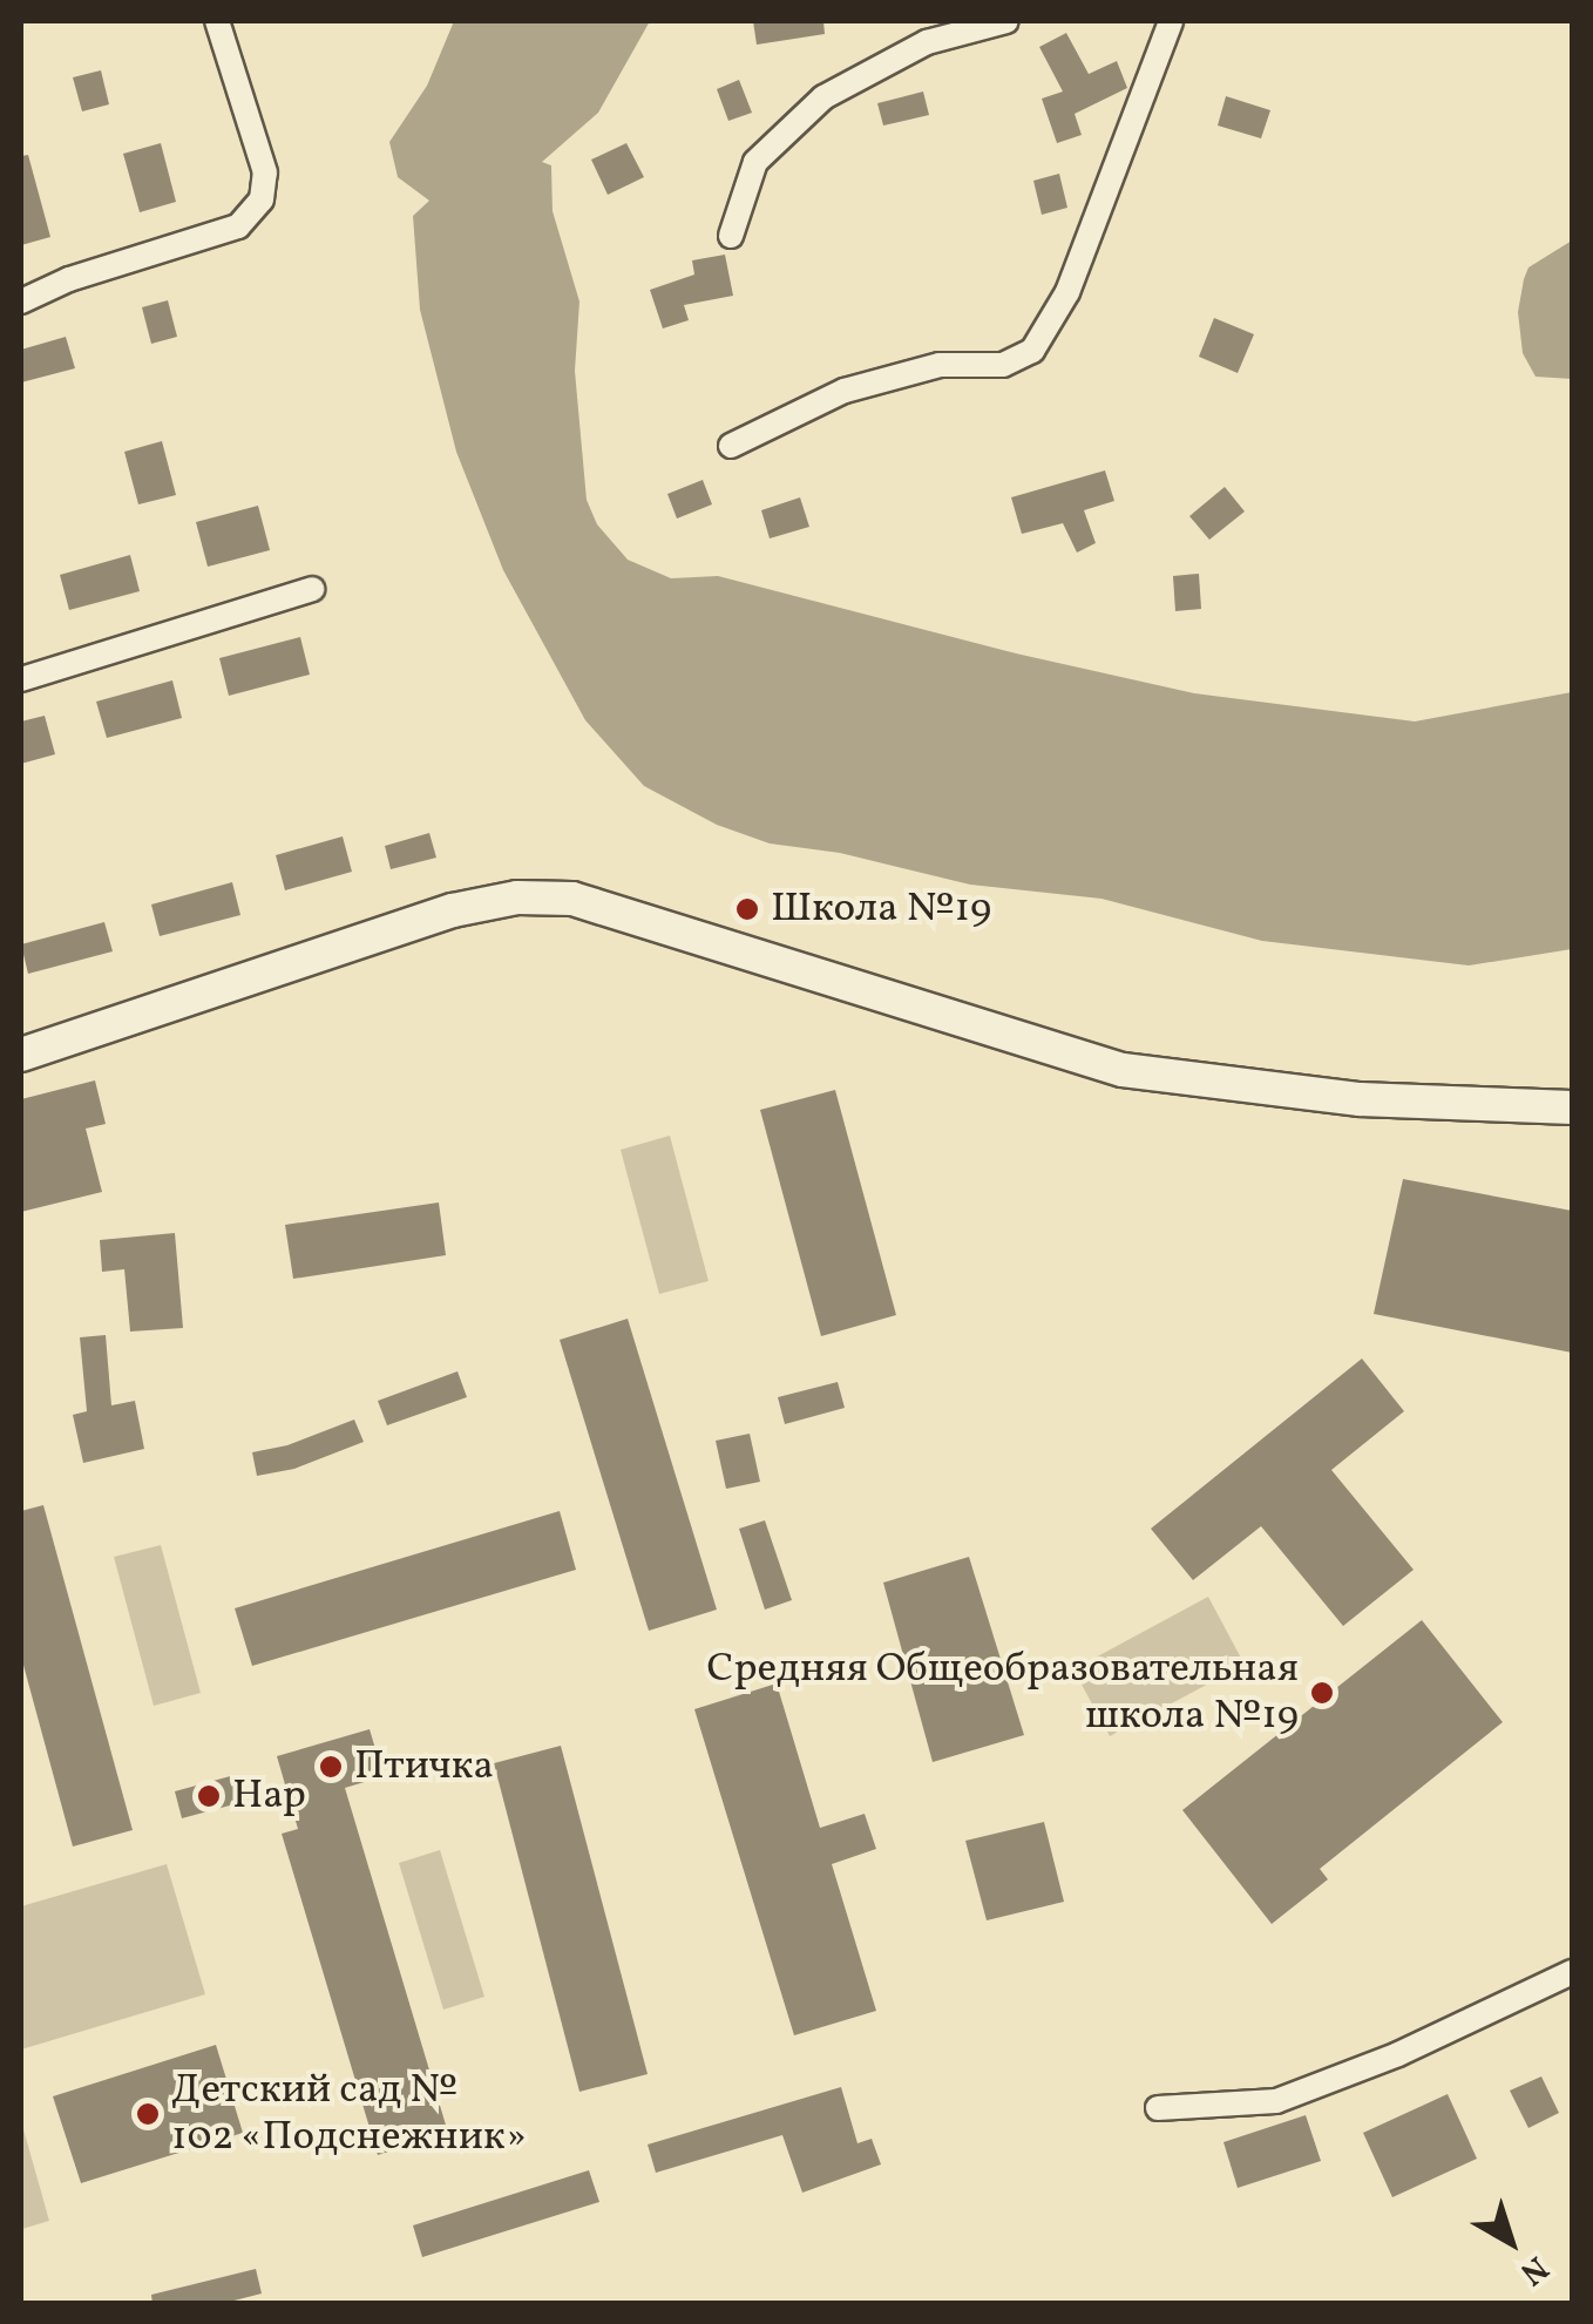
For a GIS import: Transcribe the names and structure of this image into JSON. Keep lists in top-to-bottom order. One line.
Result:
{"places":["Школа №19","Средняя Общеобразовательная школа №19","Птичка","Нар","Детский сад № 102 «Подснежник»"],"north":"bottom right"}
